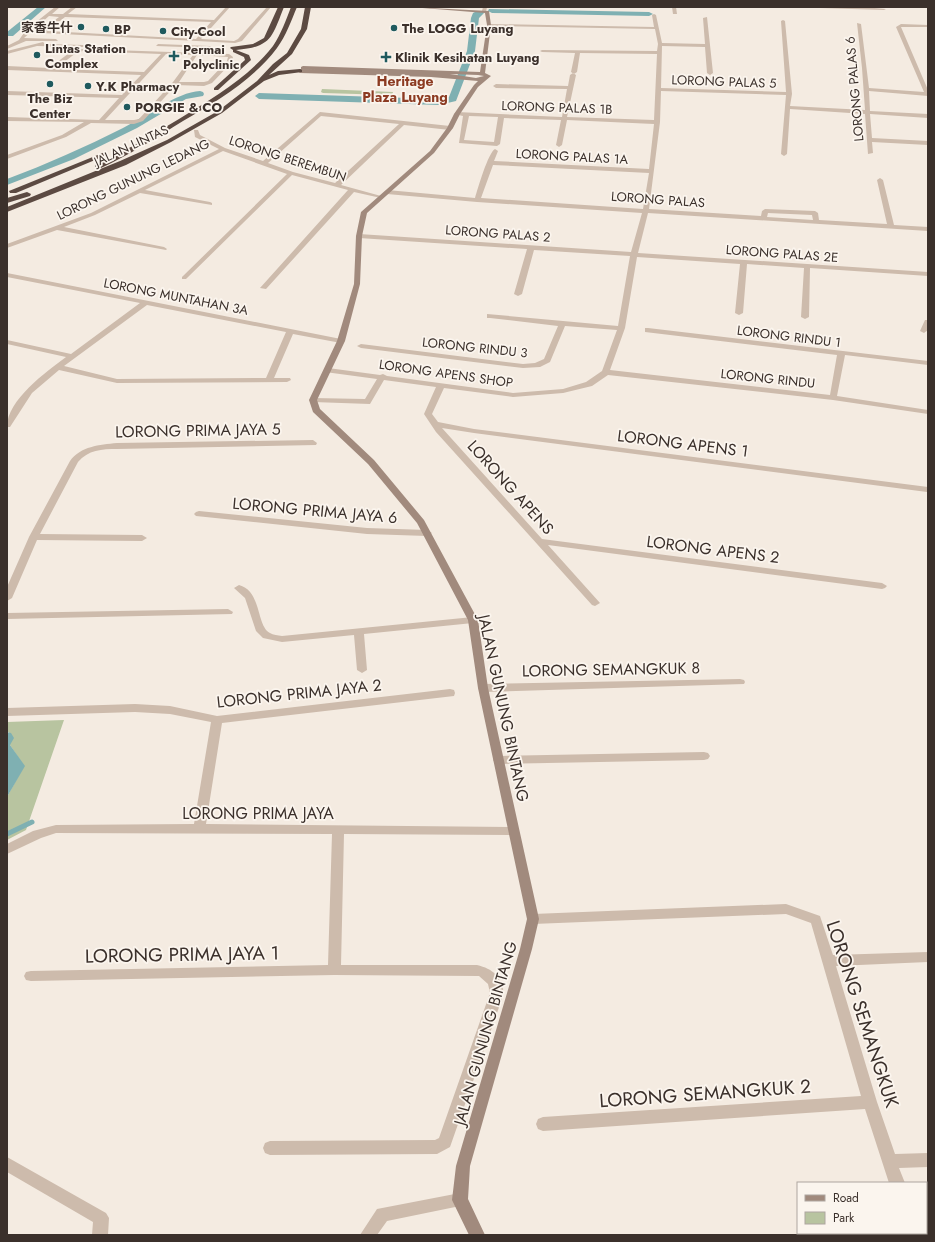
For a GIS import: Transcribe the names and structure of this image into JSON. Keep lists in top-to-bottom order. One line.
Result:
{"streets":{"highway":["JALAN LINTAS"],"street":["LORONG PALAS 5","LORONG PALAS 6","LORONG PALAS 1B","LORONG PALAS 1A","LORONG BEREMBUN","LORONG GUNUNG LEDANG","LORONG PALAS","LORONG PALAS 2","LORONG PALAS 2E","LORONG MUNTAHAN 3A","LORONG RINDU 1","LORONG RINDU 3","LORONG APENS SHOP","LORONG RINDU","LORONG PRIMA JAYA 5","LORONG APENS 1","LORONG APENS","LORONG PRIMA JAYA 6","LORONG APENS 2","LORONG SEMANGKUK 8","LORONG PRIMA JAYA 2","JALAN GUNUNG BINTANG","LORONG PRIMA JAYA","LORONG PRIMA JAYA 1","LORONG SEMANGKUK","LORONG SEMANGKUK 2"]},"crossings":[["LORONG BEREMBUN","LORONG GUNUNG LEDANG"],["LORONG BEREMBUN","LORONG PALAS"],["LORONG PALAS 2","LORONG PALAS 2E"],["LORONG APENS SHOP","LORONG RINDU"],["LORONG APENS SHOP","LORONG APENS"],["LORONG APENS 1","LORONG APENS"],["LORONG APENS","LORONG APENS 2"],["LORONG PRIMA JAYA 6","JALAN GUNUNG BINTANG"],["LORONG SEMANGKUK 8","JALAN GUNUNG BINTANG"],["JALAN GUNUNG BINTANG","LORONG PRIMA JAYA"],["JALAN GUNUNG BINTANG","LORONG SEMANGKUK"],["LORONG SEMANGKUK","LORONG SEMANGKUK 2"]],"districts":["Heritage Plaza Luyang"],"places":{"other":["家香牛什","The LOGG Luyang","BP","City-Cool","Lintas Station Complex","The Biz Center","Y.K Pharmacy","PORGIE & CO"],"health":["Permai Polyclinic","Klinik Kesihatan Luyang"]},"legend":["Road","Park"]}
